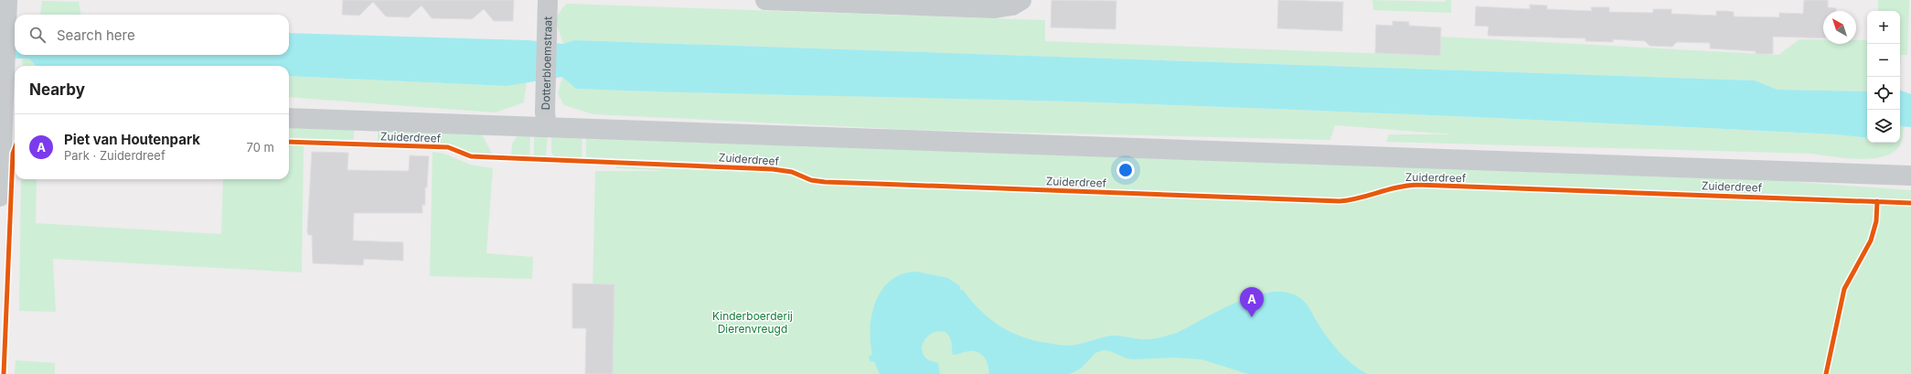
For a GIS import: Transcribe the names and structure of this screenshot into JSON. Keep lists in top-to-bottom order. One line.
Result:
{"streets":{"street":["Dotterbloemstraat","Zuiderdreef"]},"crossings":[["Dotterbloemstraat","Zuiderdreef"]],"parks":["Kinderboerderij Dierenvreugd"],"north":"top left","page":{"map_buttons":["+","−"],"search":"Search here","heading":"Nearby","list":[{"mark":"A","name":"Piet van Houtenpark","note":"Park · Zuiderdreef","value":"70 m"}],"pins":"A"}}
